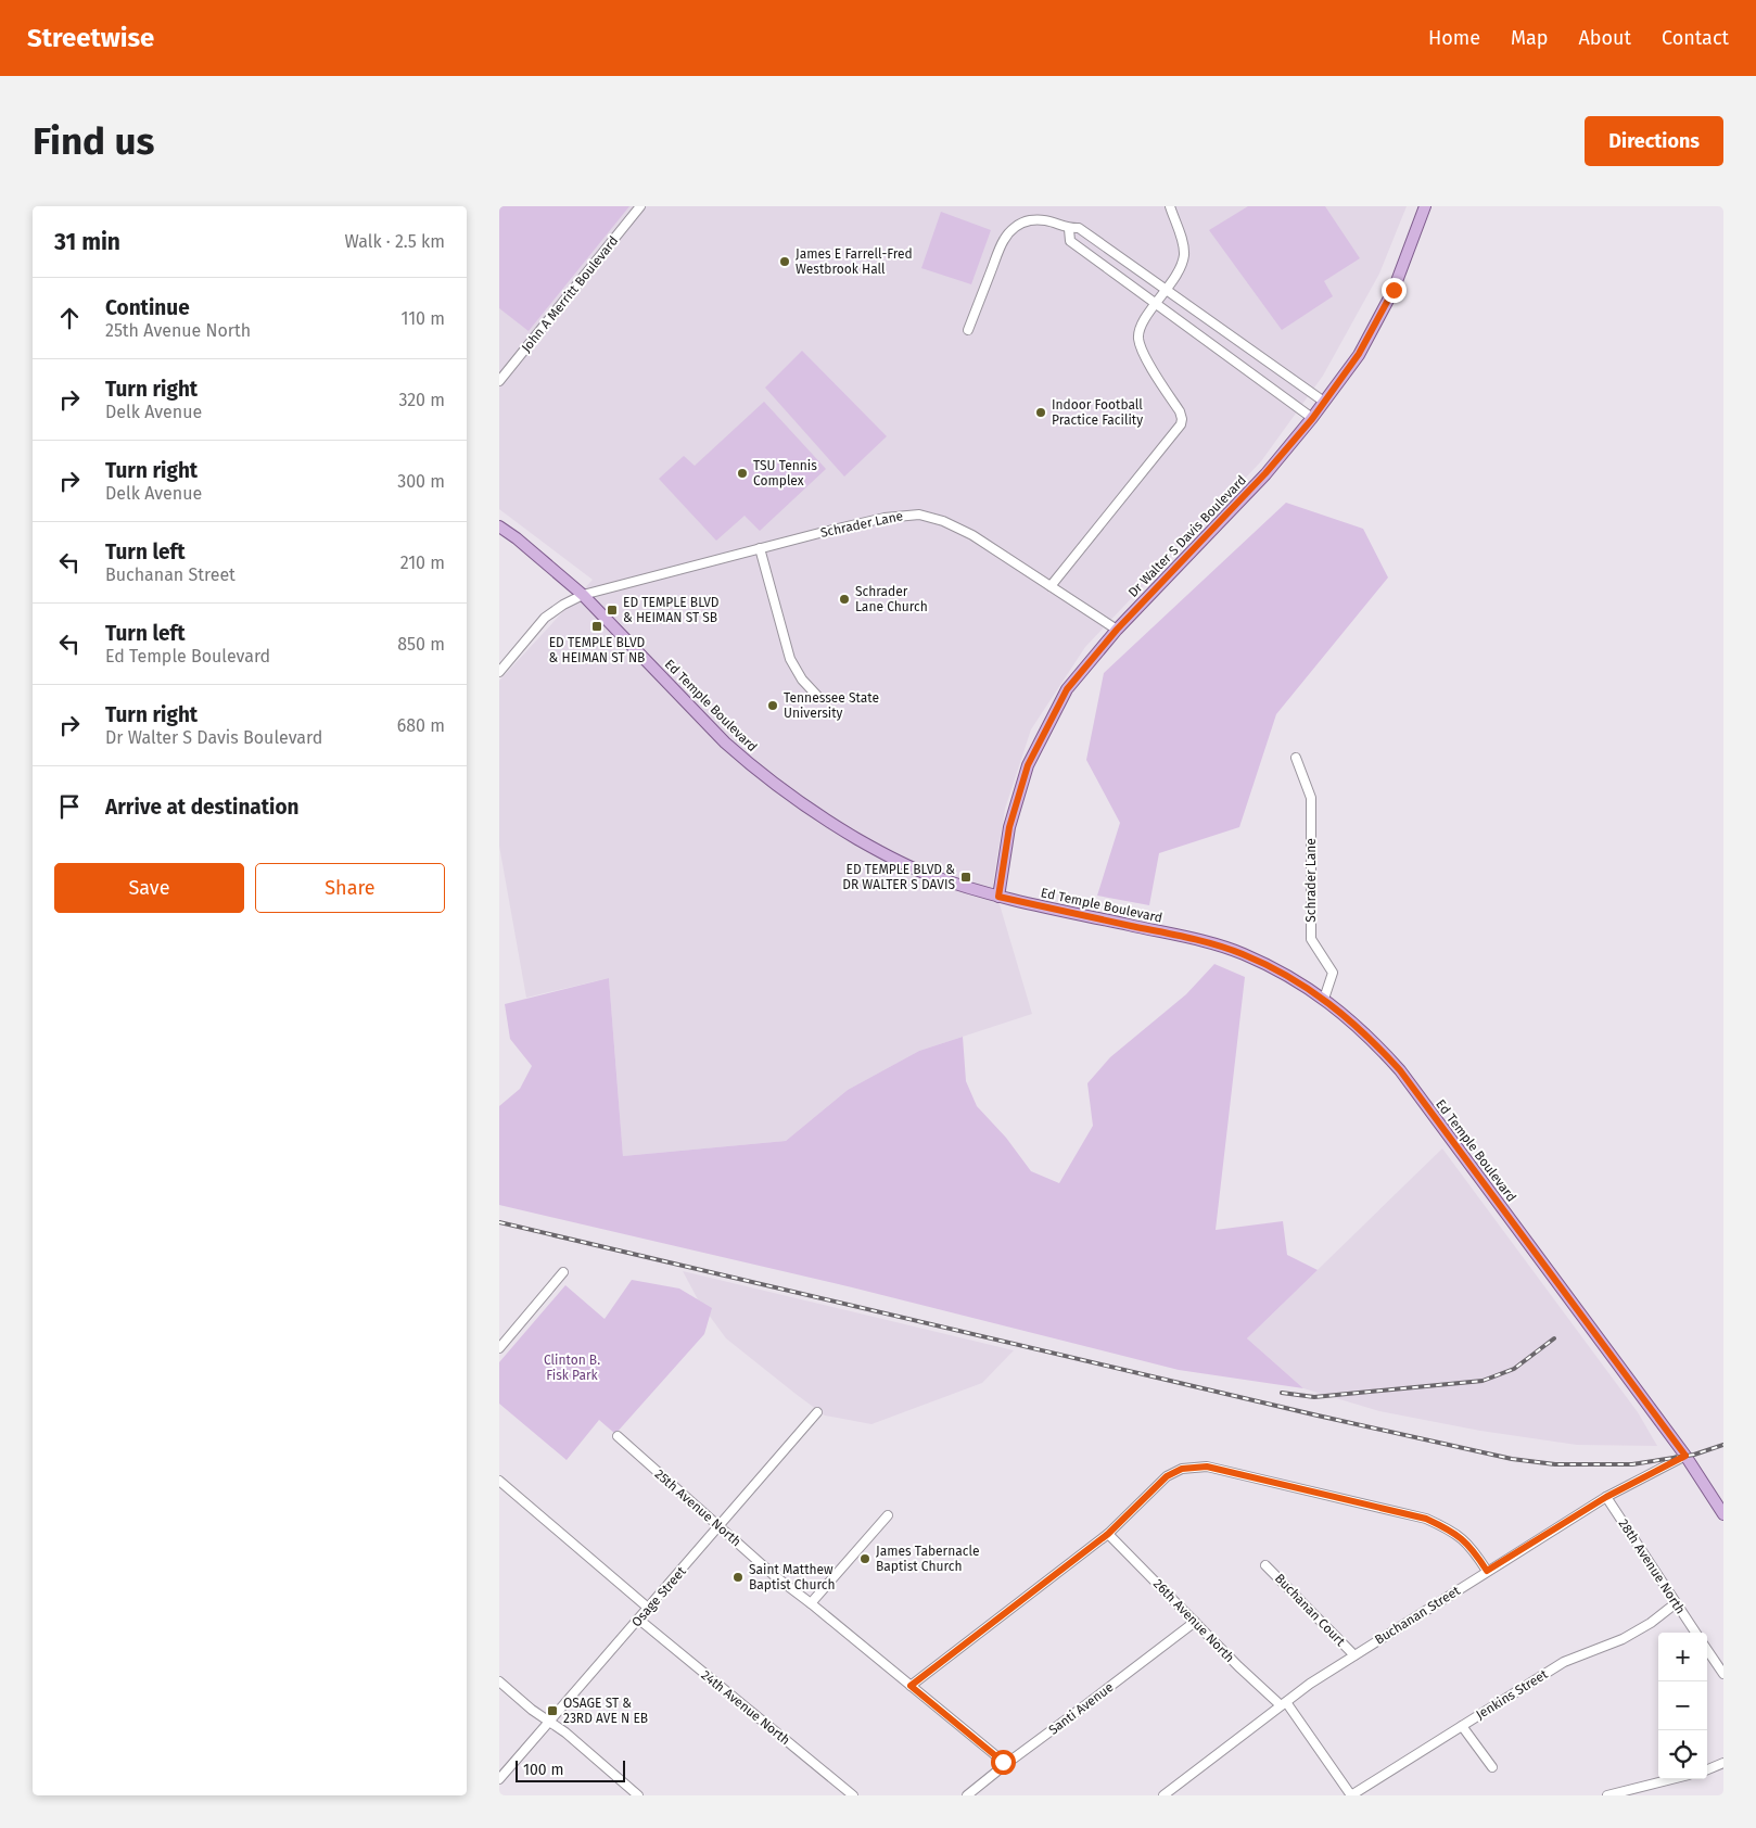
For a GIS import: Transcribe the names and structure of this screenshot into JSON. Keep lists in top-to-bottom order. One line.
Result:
{"streets":{"main road":["Dr Walter S Davis Boulevard","Ed Temple Boulevard"],"street":["John A Merritt Boulevard","Schrader Lane","25th Avenue North","28th Avenue North","Osage Street","Buchanan Court","Buchanan Street","26th Avenue North","Jenkins Street","24th Avenue North","Santi Avenue"]},"crossings":[["Schrader Lane","Dr Walter S Davis Boulevard"],["Schrader Lane","Ed Temple Boulevard"],["Dr Walter S Davis Boulevard","Ed Temple Boulevard"],["Ed Temple Boulevard","Buchanan Street"],["25th Avenue North","Osage Street"],["25th Avenue North","Santi Avenue"],["28th Avenue North","Buchanan Street"],["28th Avenue North","Jenkins Street"],["Osage Street","24th Avenue North"],["Buchanan Court","Buchanan Street"],["Buchanan Street","26th Avenue North"],["26th Avenue North","Jenkins Street"],["26th Avenue North","Santi Avenue"]],"parks":["Clinton B. Fisk Park"],"places":{"other":["James E Farrell-Fred Westbrook Hall","Indoor Football Practice Facility","TSU Tennis Complex","Schrader Lane Church","Tennessee State University","James Tabernacle Baptist Church","Saint Matthew Baptist Church"],"transit":["ED TEMPLE BLVD & HEIMAN ST SB","ED TEMPLE BLVD & HEIMAN ST NB","ED TEMPLE BLVD & DR WALTER S DAVIS","OSAGE ST & 23RD AVE N EB"]},"scale_bar":"100 m","page":{"header":"Streetwise","nav":["Home","Map","About","Contact"],"buttons":["Directions",["Save","Share"]],"title":"Find us","heading":["31 min","Walk · 2.5 km"],"list":[["Continue","25th Avenue North","110 m"],["Turn right","Delk Avenue","320 m"],["Turn right","Delk Avenue","300 m"],["Turn left","Buchanan Street","210 m"],["Turn left","Ed Temple Boulevard","850 m"],["Turn right","Dr Walter S Davis Boulevard","680 m"],"Arrive at destination"],"map_buttons":["+","−"],"scale":"100 m"}}
